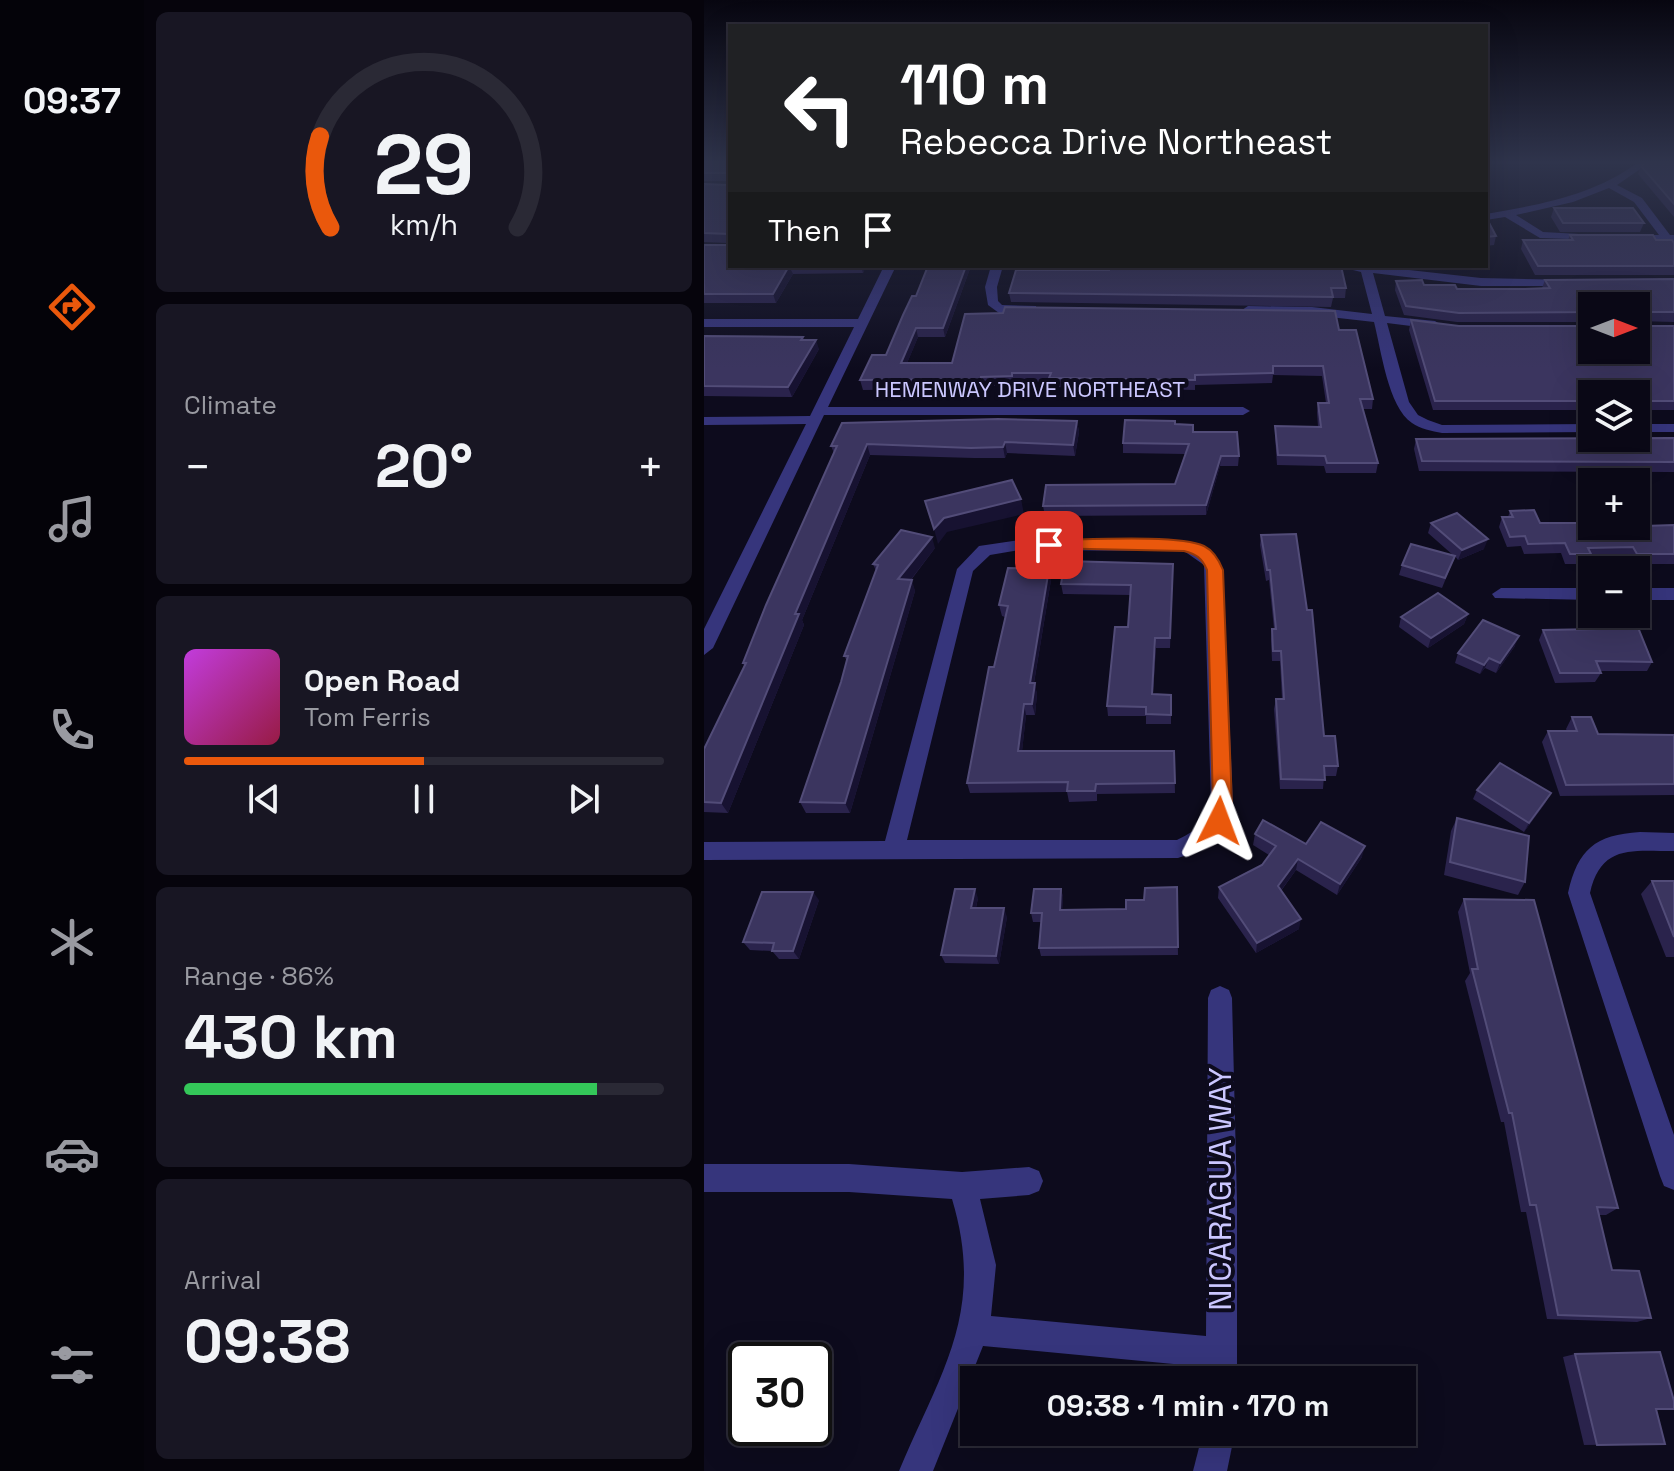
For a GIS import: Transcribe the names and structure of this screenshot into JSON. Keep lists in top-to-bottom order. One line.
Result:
{"streets":{"street":["HEMENWAY DRIVE NORTHEAST","NICARAGUA WAY"]},"north":"right","page":{"tabs":"09:37","turn":["110 m","Rebecca Drive Northeast"],"then":"Then","map_buttons":["+","−"],"tile":["Climate",["Range · 86%","430 km"],["Arrival","09:38"]],"heat":["−","20°","+"],"song":["Open Road","Tom Ferris"],"limit":"30","trip":"09:38 · 1 min · 170 m","gauge":["29","km/h"]}}
